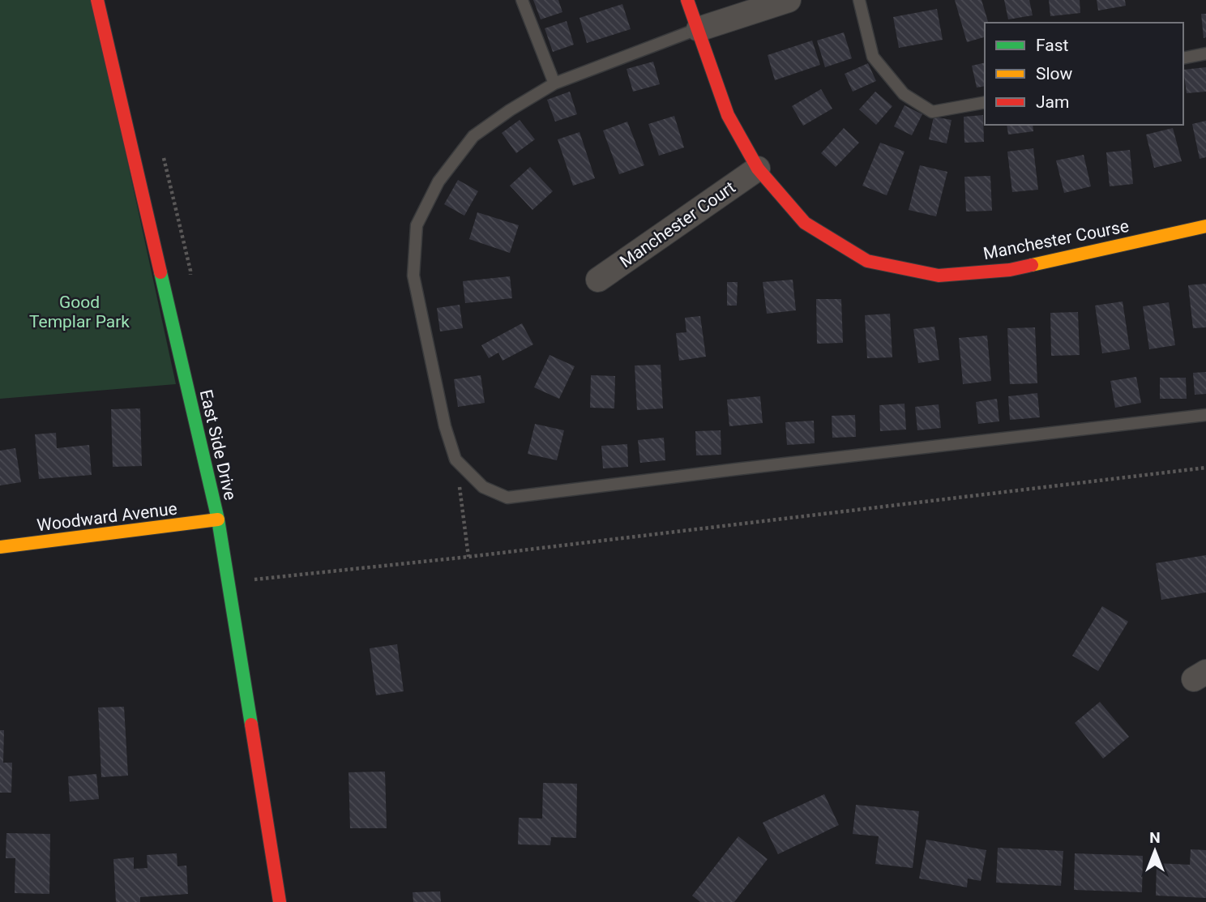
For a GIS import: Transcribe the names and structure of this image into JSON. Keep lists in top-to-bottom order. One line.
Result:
{"streets":{"street":["Manchester Court","Manchester Course","East Side Drive","Woodward Avenue"]},"crossings":[["Manchester Court","Manchester Course"],["East Side Drive","Woodward Avenue"]],"parks":["Good Templar Park"],"legend":["Fast","Slow","Jam"],"north":"top"}
